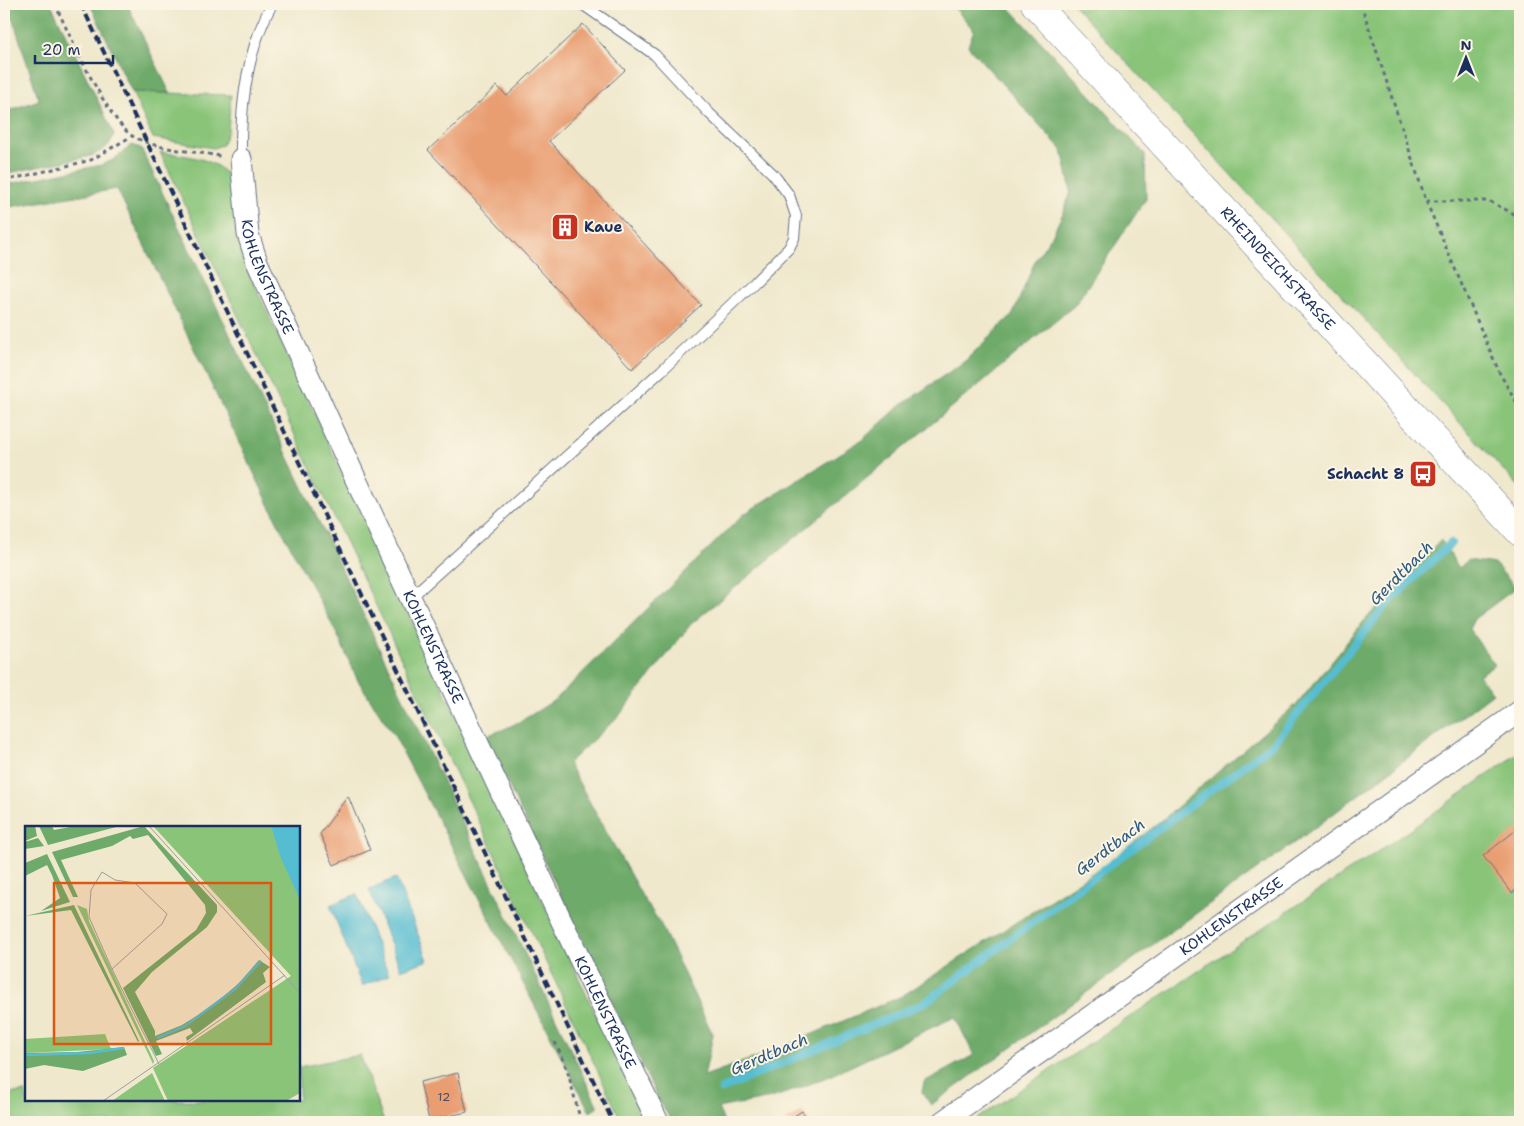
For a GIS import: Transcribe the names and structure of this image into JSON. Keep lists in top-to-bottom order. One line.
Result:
{"streets":{"main road":["RHEINDEICHSTRASSE"],"street":["KOHLENSTRASSE"]},"water":["Gerdtbach"],"places":{"building":["Kaue"],"bus stop":["Schacht 8"]},"house_numbers":["12"],"scale_bar":"20 m","north":"top"}
